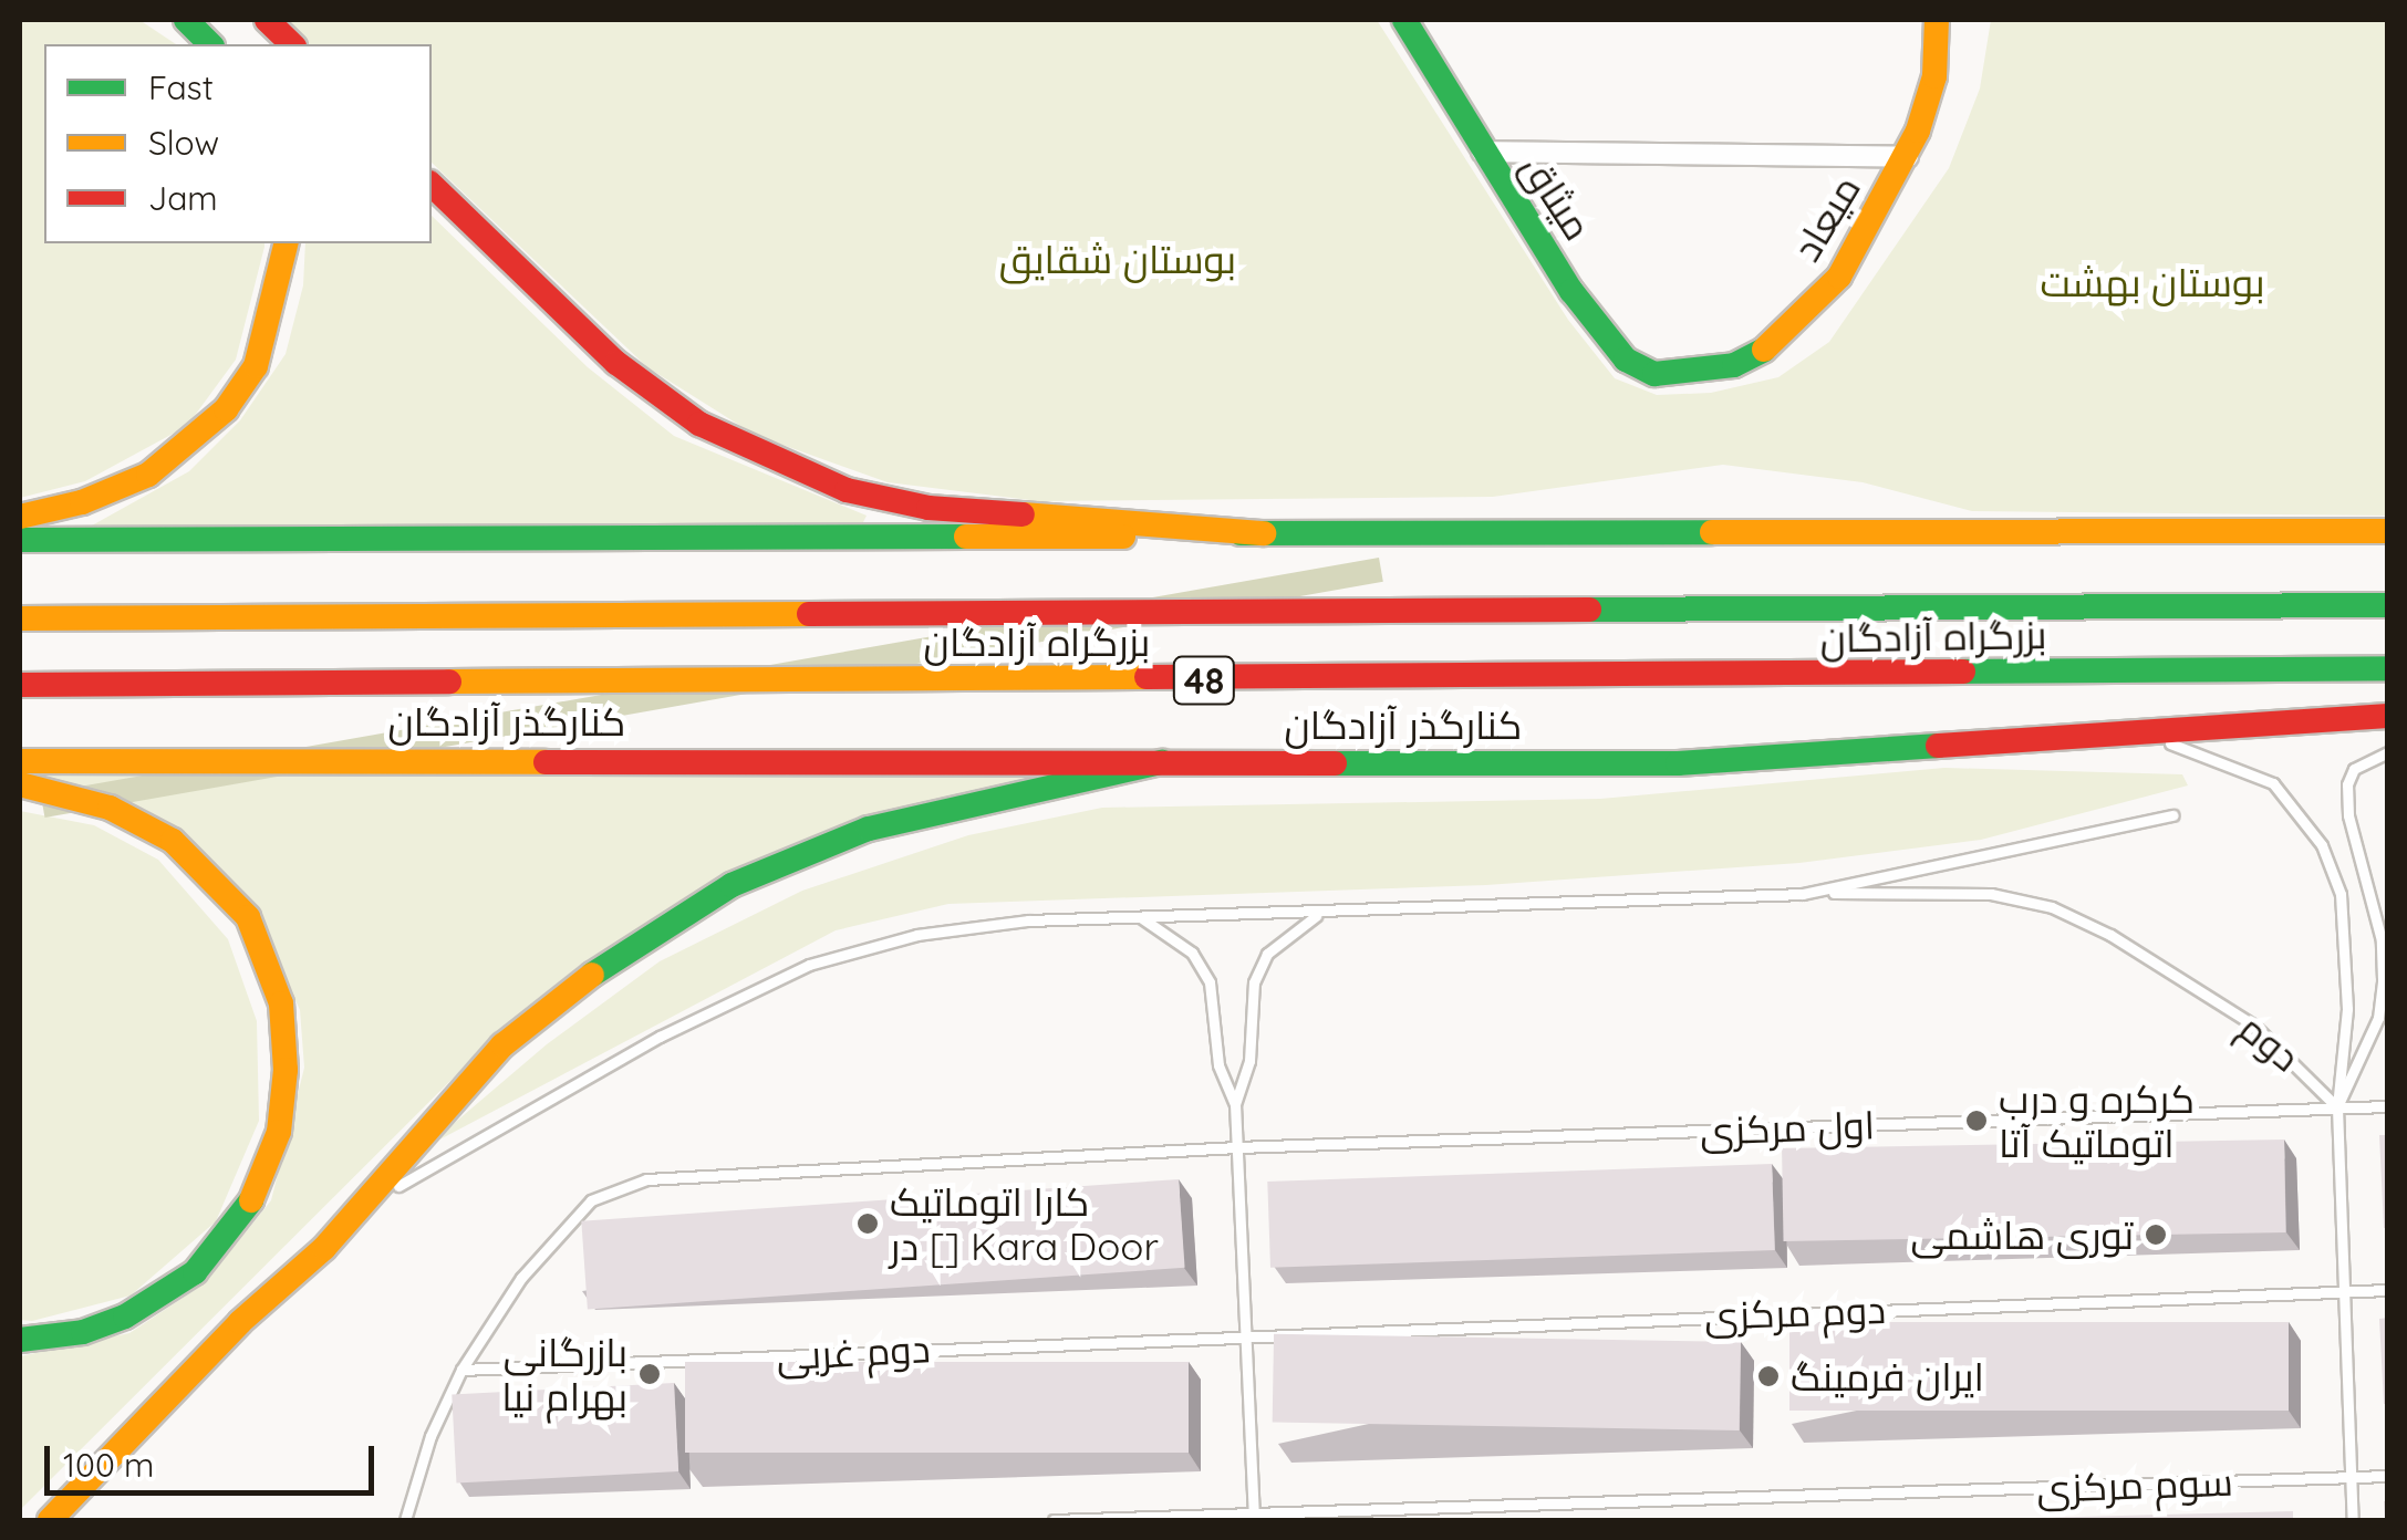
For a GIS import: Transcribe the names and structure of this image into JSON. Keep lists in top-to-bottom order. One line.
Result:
{"streets":{"main road":["میثاق","میعاد","بزرگراه آزادگان","48","کنارگذر آزادگان"],"lane":["دوم","اول مرکزی","دوم مرکزی","دوم غربی","سوم مرکزی"]},"crossings":[["میثاق","میعاد"],["دوم","اول مرکزی"],["اول مرکزی","دوم غربی"],["دوم مرکزی","دوم غربی"]],"parks":["بوستان شقایق","بوستان بهشت"],"places":["کرکره و درب اتوماتیک آتا","کارا اتوماتیک در [] Kara Door","توری هاشمی","بازرگانی بهرام نیا","ایران فرمینگ"],"legend":["Fast","Slow","Jam"],"scale_bar":"100 m"}
